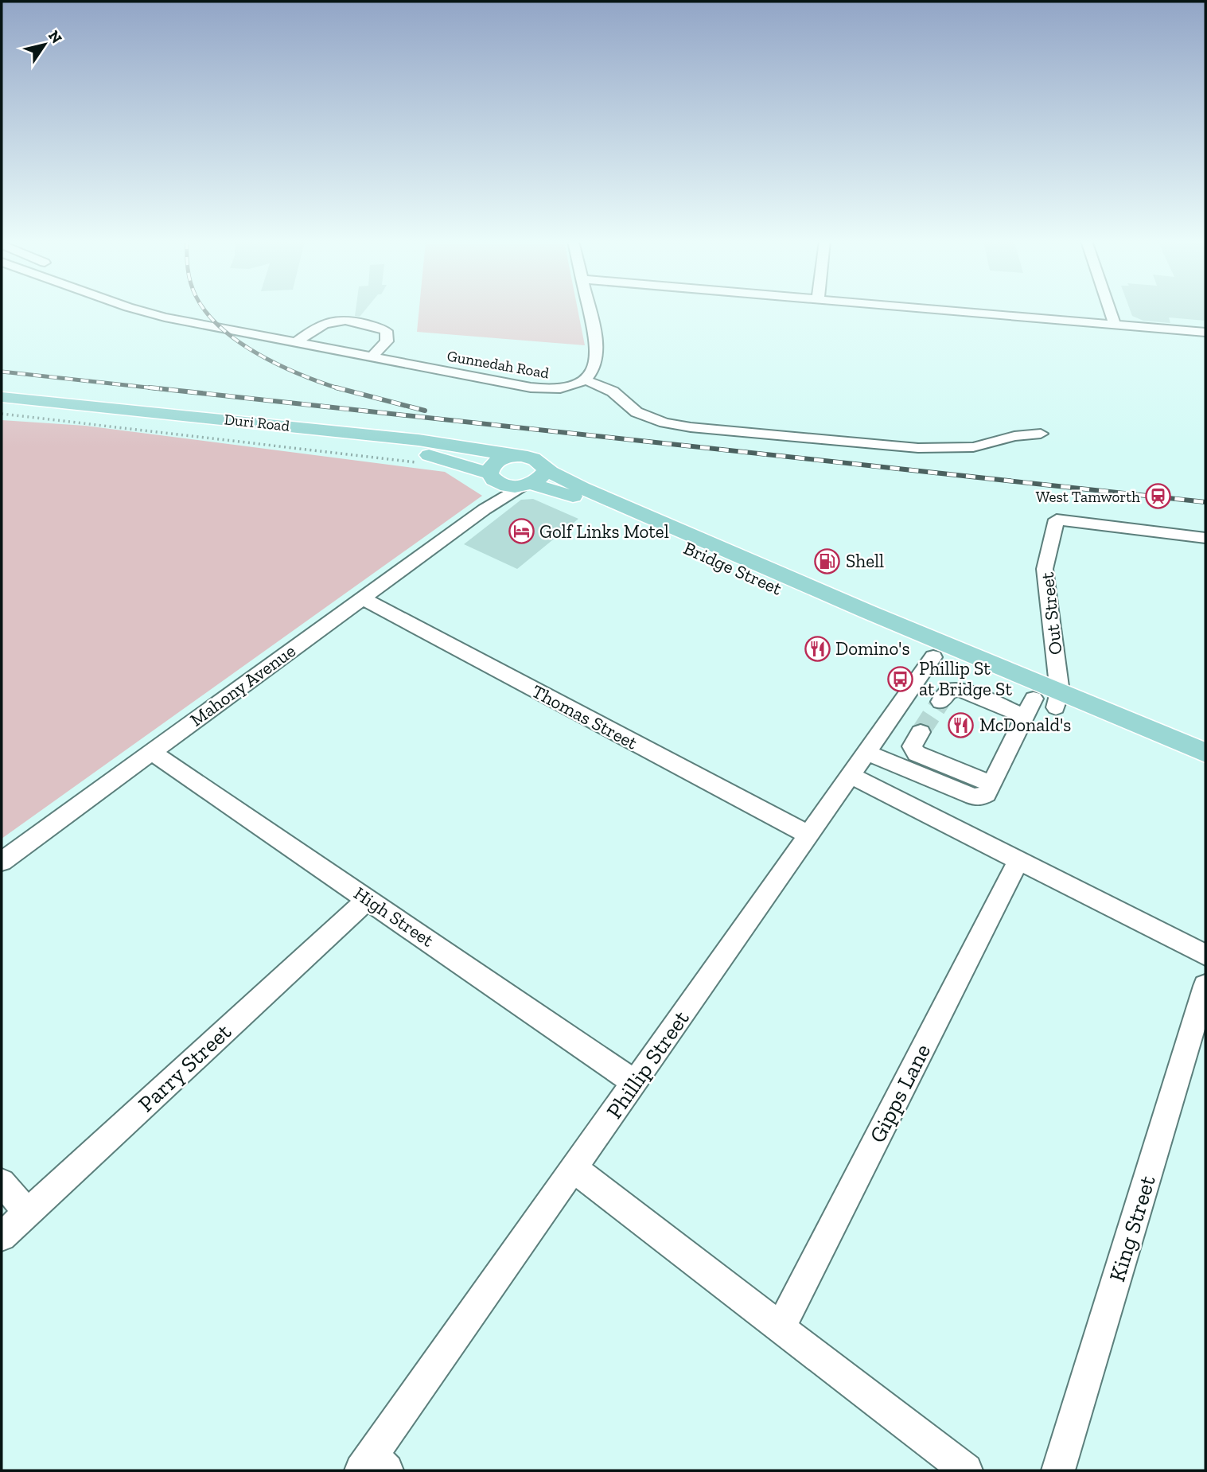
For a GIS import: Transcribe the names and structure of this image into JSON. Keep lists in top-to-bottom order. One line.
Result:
{"streets":{"main road":["Duri Road","Bridge Street"],"street":["Gunnedah Road","Out Street","Mahony Avenue","Thomas Street","High Street","Phillip Street","Parry Street","Gipps Lane","King Street"]},"crossings":[["Duri Road","Bridge Street"],["Duri Road","Mahony Avenue"],["Bridge Street","Out Street"],["Bridge Street","Mahony Avenue"],["Bridge Street","Phillip Street"],["Mahony Avenue","Thomas Street"],["Mahony Avenue","High Street"],["Thomas Street","Phillip Street"],["High Street","Phillip Street"],["High Street","Parry Street"]],"places":{"station":["West Tamworth"],"hotel":["Golf Links Motel"],"fuel station":["Shell"],"restaurant":["Domino's","McDonald's"],"bus stop":["Phillip St at Bridge St"]},"north":"top right"}
